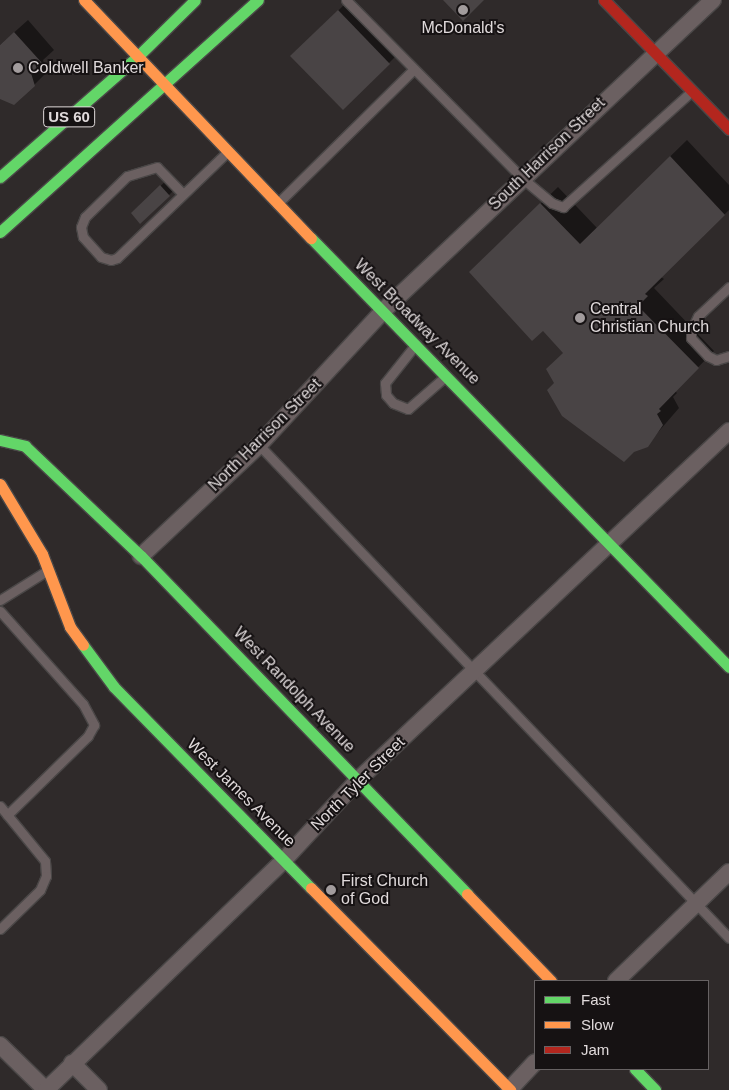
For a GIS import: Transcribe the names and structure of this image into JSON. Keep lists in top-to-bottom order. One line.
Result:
{"streets":{"main road":["US 60","West Broadway Avenue","West Randolph Avenue","West James Avenue"],"street":["South Harrison Street","North Harrison Street","North Tyler Street"]},"crossings":[["US 60","West Broadway Avenue"],["South Harrison Street","West Broadway Avenue"],["South Harrison Street","North Harrison Street"],["West Broadway Avenue","North Harrison Street"],["West Broadway Avenue","North Tyler Street"],["North Harrison Street","West Randolph Avenue"],["West Randolph Avenue","North Tyler Street"],["North Tyler Street","West James Avenue"]],"places":["McDonald's","Coldwell Banker","Central Christian Church","First Church of God"],"legend":["Fast","Slow","Jam"]}
